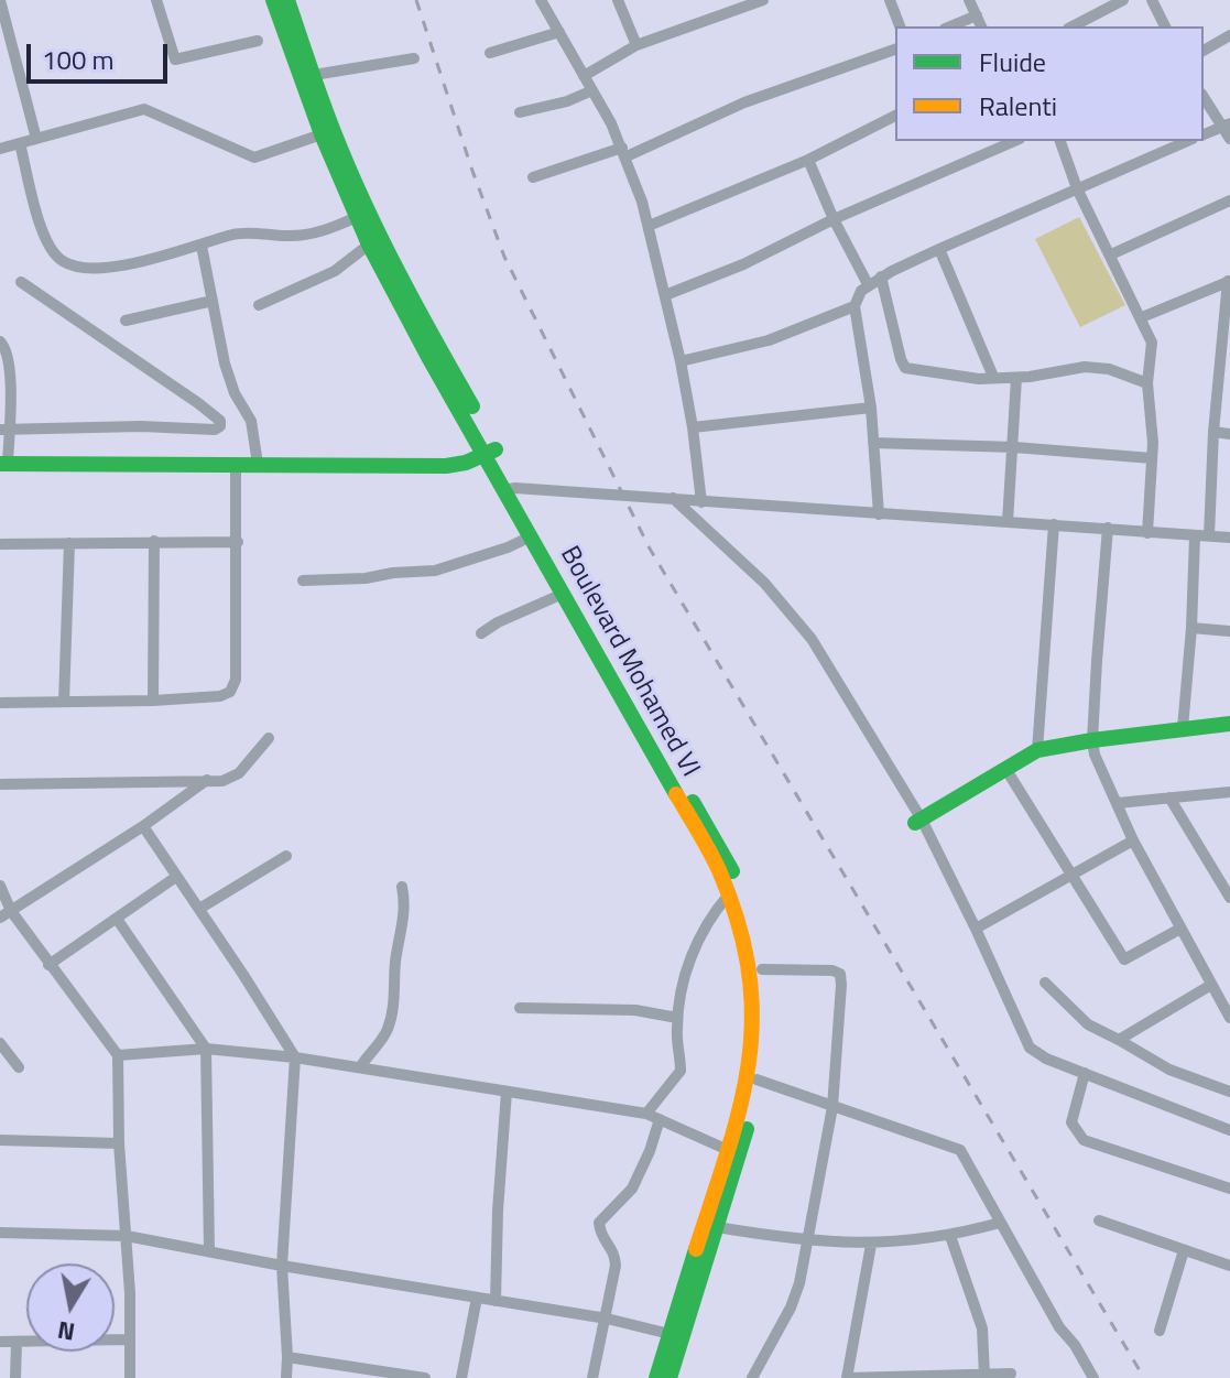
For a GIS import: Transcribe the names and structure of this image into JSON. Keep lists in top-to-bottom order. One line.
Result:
{"streets":{"main road":["Boulevard Mohamed VI"]},"legend":["Fluide","Ralenti"],"scale_bar":"100 m","north":"bottom"}
